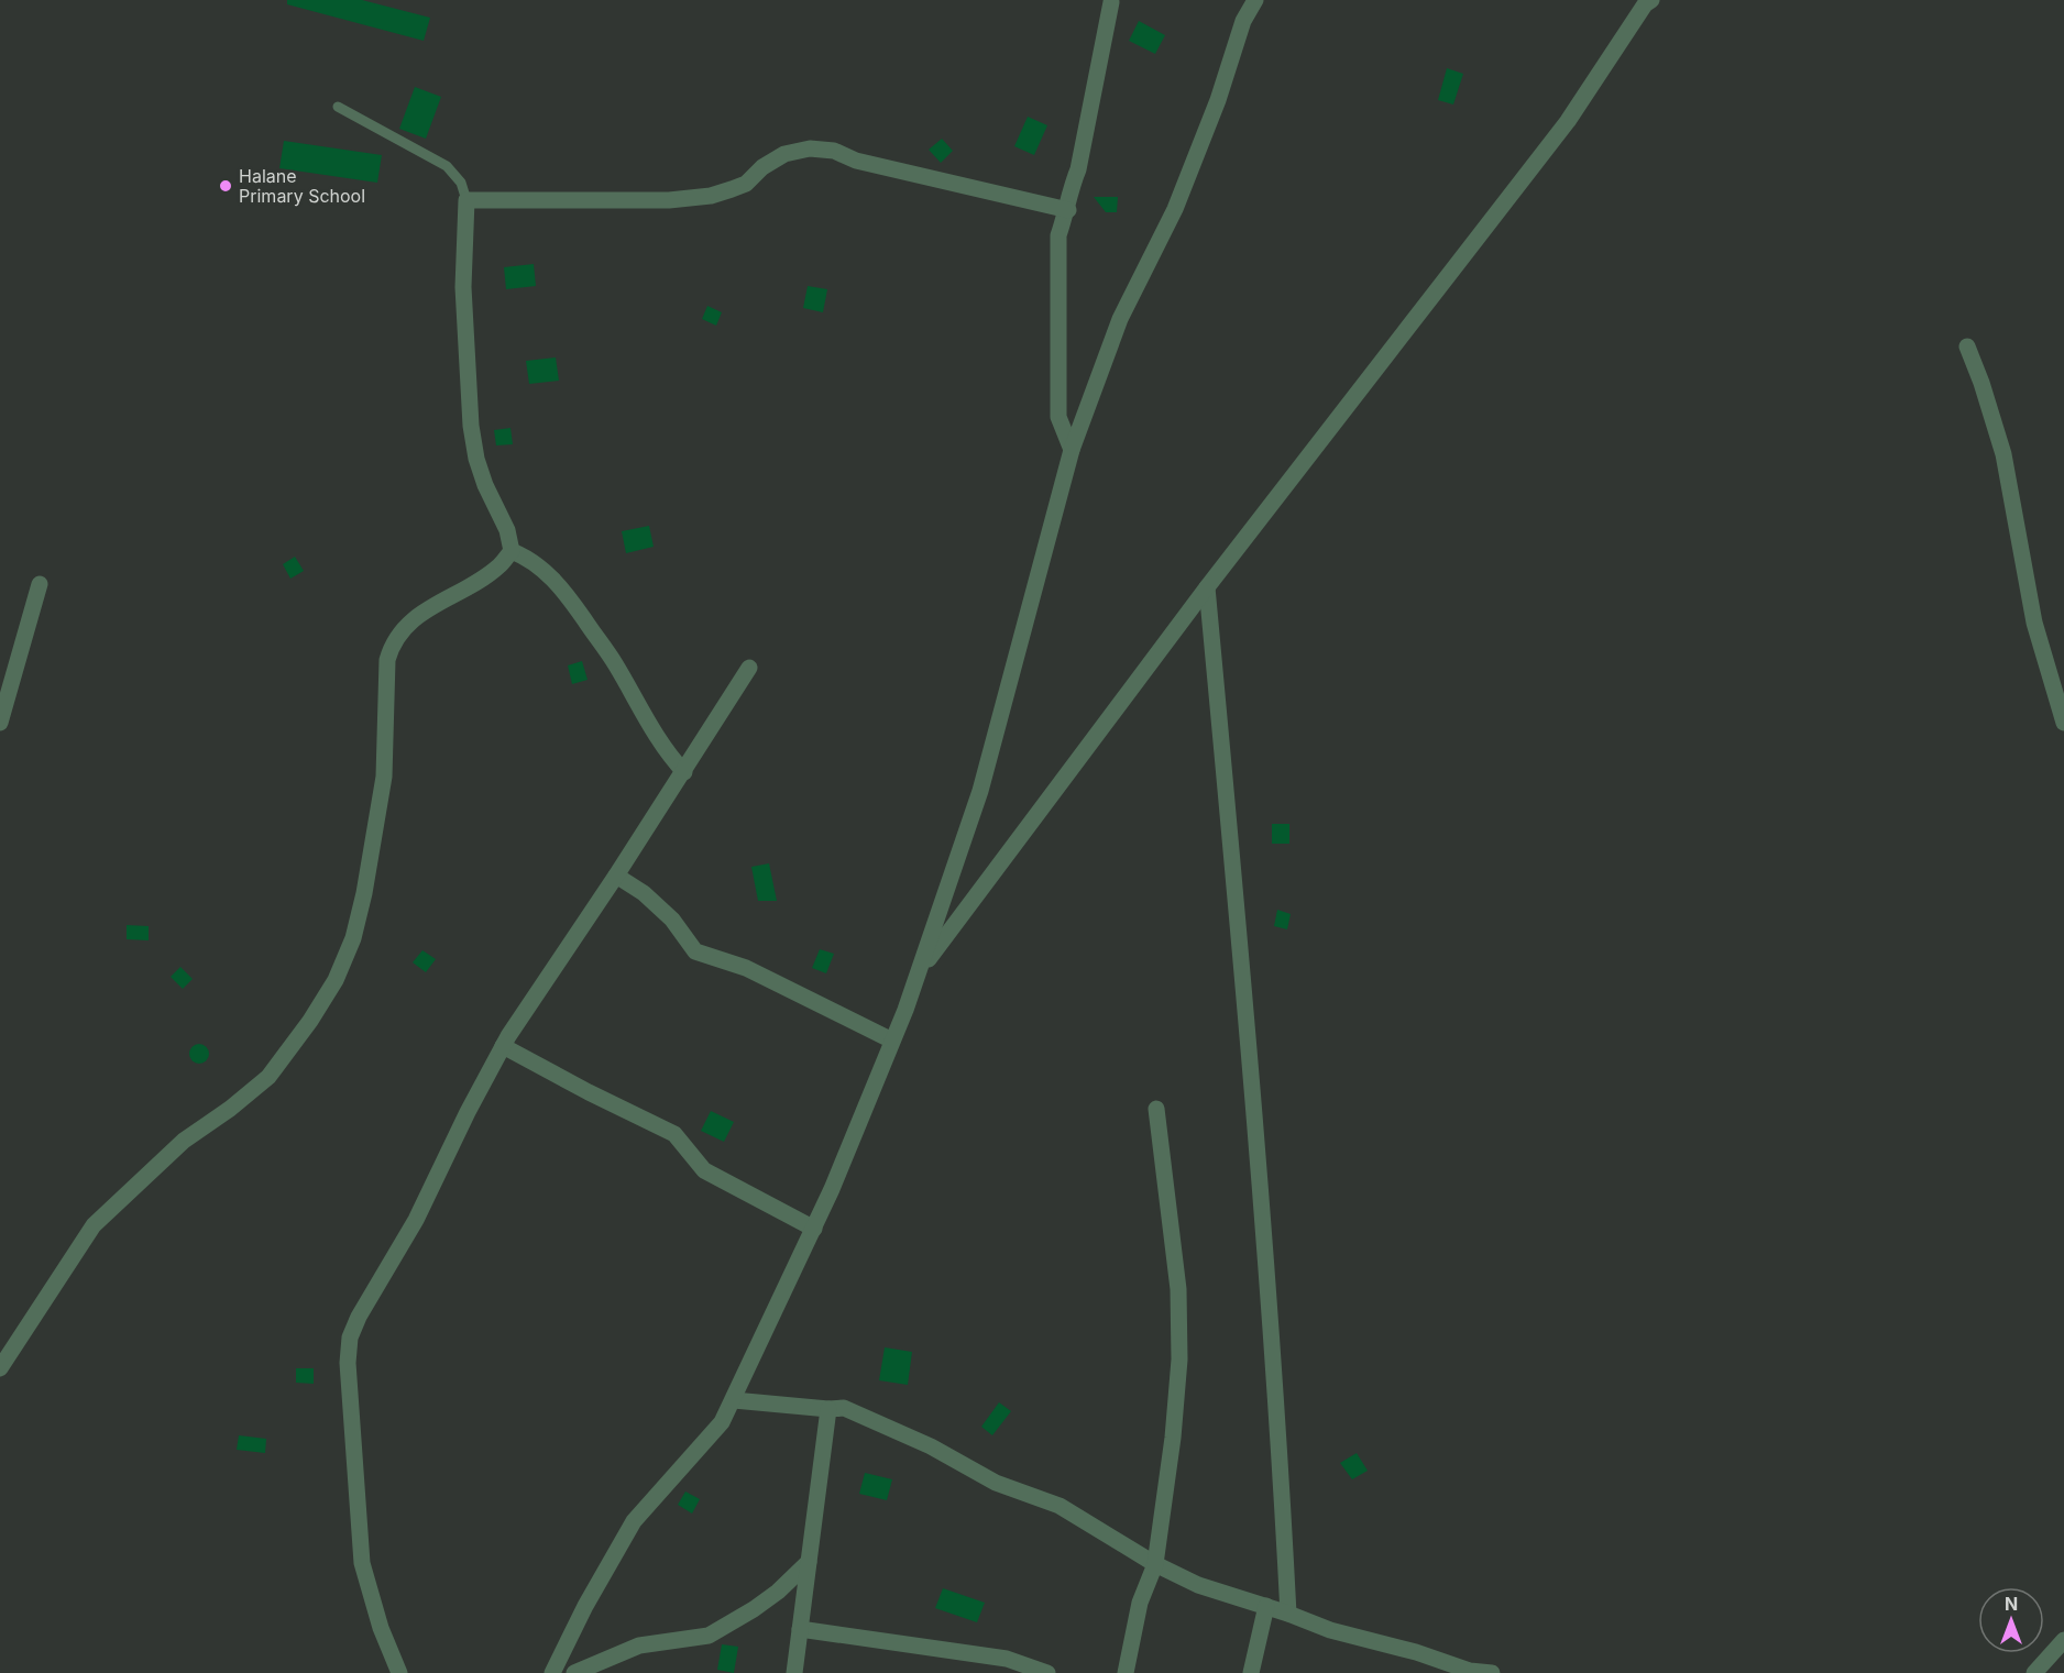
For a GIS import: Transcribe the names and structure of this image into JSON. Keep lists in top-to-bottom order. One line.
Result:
{"places":["Halane Primary School"],"north":"top"}
